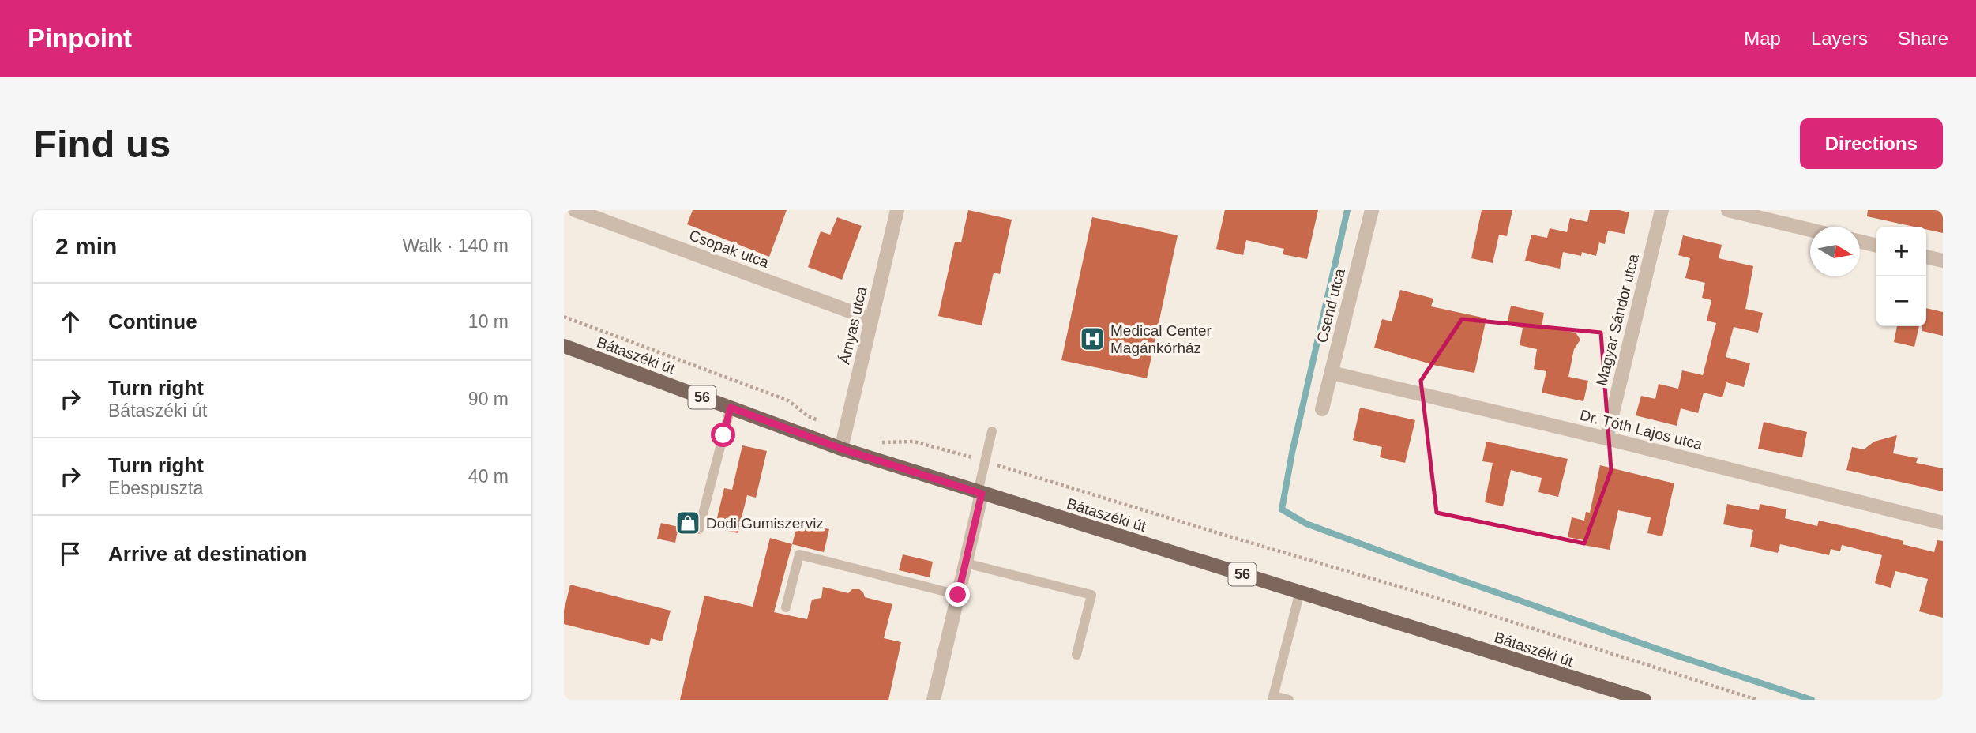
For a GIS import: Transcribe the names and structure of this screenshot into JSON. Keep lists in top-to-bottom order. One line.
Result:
{"streets":{"main road":["Bátaszéki út","56"],"street":["Csopak utca","Csend utca","Magyar Sándor utca","Árnyas utca","Dr. Tóth Lajos utca"]},"crossings":[["Csopak utca","Árnyas utca"],["Csend utca","Dr. Tóth Lajos utca"],["Magyar Sándor utca","Dr. Tóth Lajos utca"],["Árnyas utca","Bátaszéki út"]],"places":{"hospital":["Medical Center Magánkórház"],"shop":["Dodi Gumiszerviz"]},"north":"right","page":{"header":"Pinpoint","nav":["Map","Layers","Share"],"buttons":"Directions","title":"Find us","heading":["2 min","Walk · 140 m"],"map_buttons":["+","−"],"list":[["Continue","10 m"],["Turn right","Bátaszéki út","90 m"],["Turn right","Ebespuszta","40 m"],"Arrive at destination"]}}
